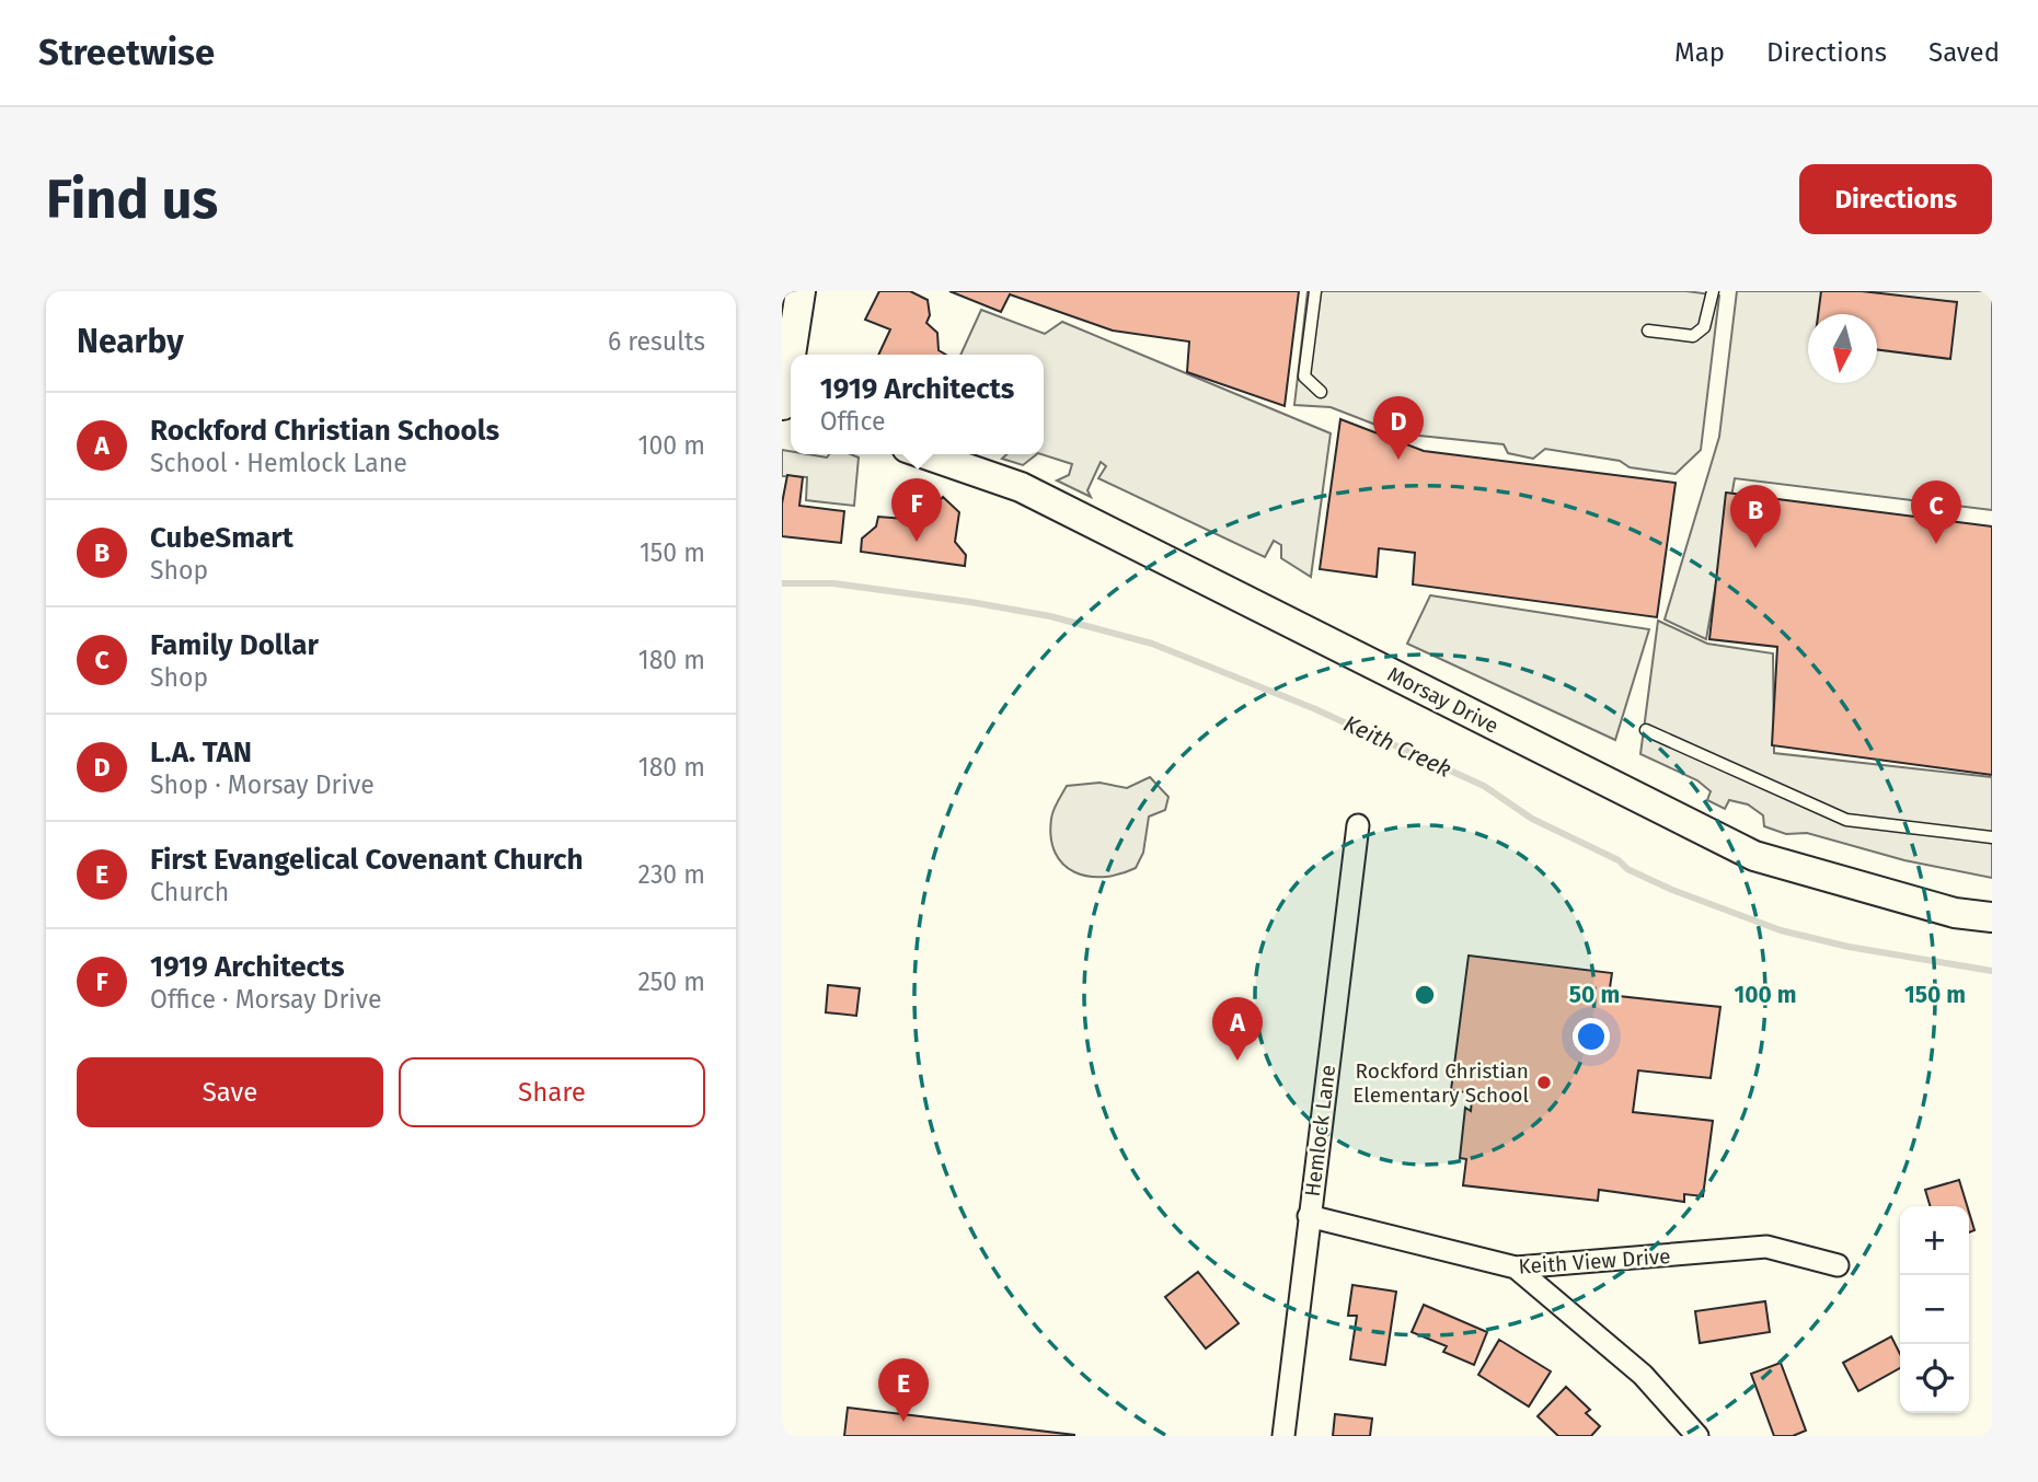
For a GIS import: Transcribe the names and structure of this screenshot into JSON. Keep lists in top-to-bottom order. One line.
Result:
{"streets":{"street":["Morsay Drive","Hemlock Lane","Keith View Drive"]},"crossings":[["Hemlock Lane","Keith View Drive"]],"water":["Keith Creek"],"places":["Rockford Christian Elementary School"],"north":"bottom","page":{"header":"Streetwise","nav":["Map","Directions","Saved"],"buttons":["Directions",["Save","Share"]],"title":"Find us","heading":["Nearby","6 results"],"popup":["1919 Architects","Office"],"list":[{"mark":"A","name":"Rockford Christian Schools","note":"School · Hemlock Lane","value":"100 m"},{"mark":"B","name":"CubeSmart","note":"Shop","value":"150 m"},{"mark":"C","name":"Family Dollar","note":"Shop","value":"180 m"},{"mark":"D","name":"L.A. TAN","note":"Shop · Morsay Drive","value":"180 m"},{"mark":"E","name":"First Evangelical Covenant Church","note":"Church","value":"230 m"},{"mark":"F","name":"1919 Architects","note":"Office · Morsay Drive","value":"250 m"}],"pins":["D","F","C","B","A","E"],"map_buttons":["+","−"]},"rings":["50 m","100 m","150 m"]}
